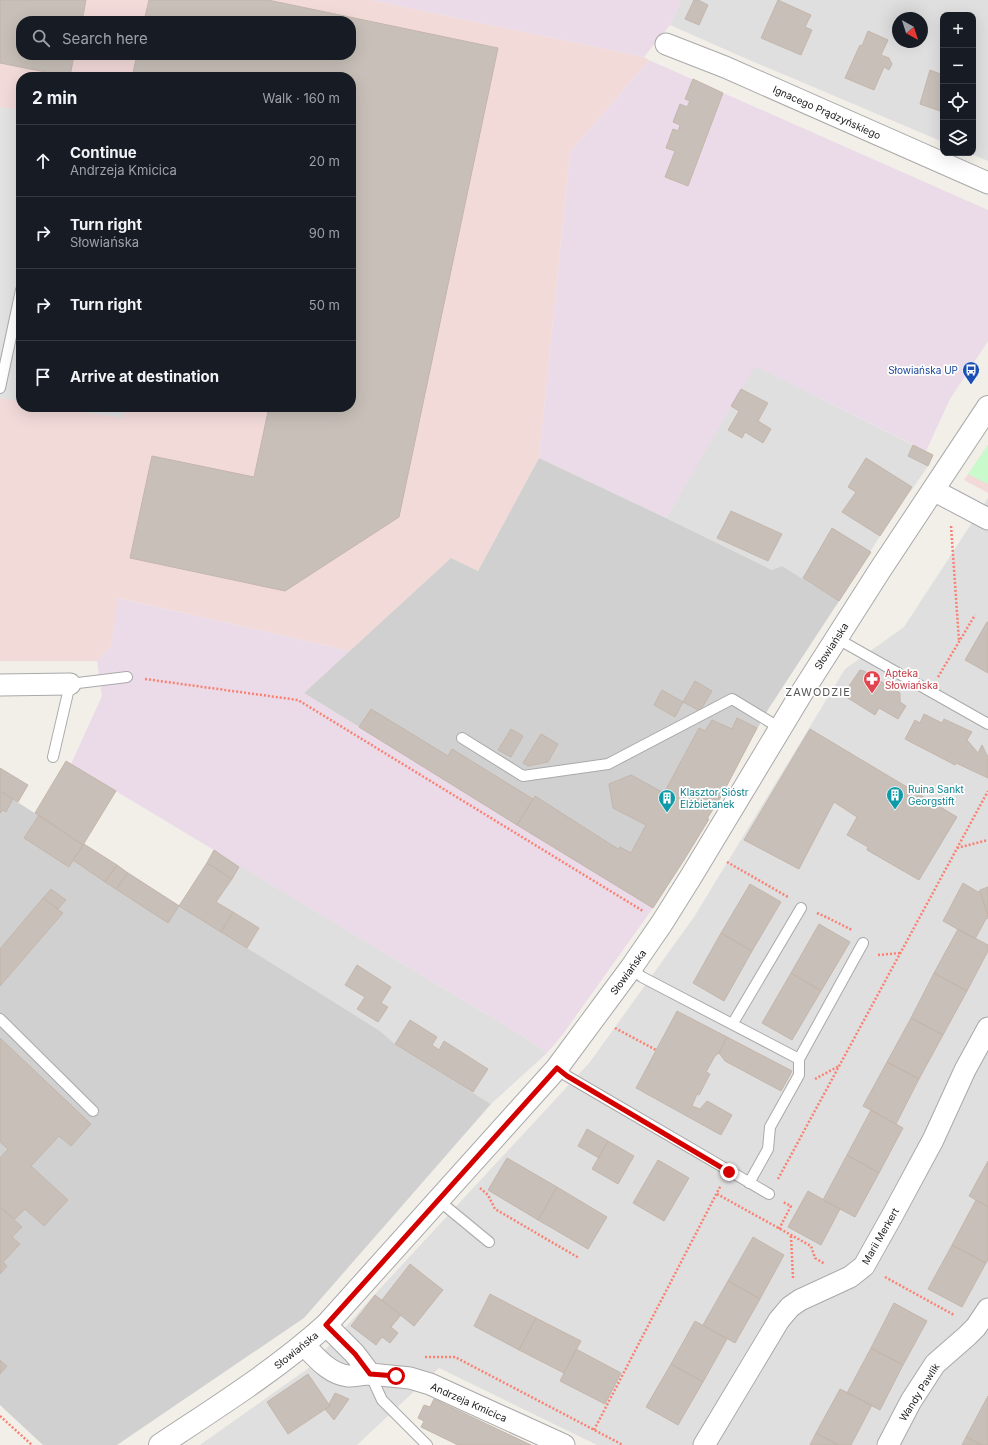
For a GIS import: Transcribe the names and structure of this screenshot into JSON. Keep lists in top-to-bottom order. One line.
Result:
{"streets":{"street":["Ignacego Prądzyńskiego","Słowiańska","Marii Merkert","Wandy Pawlik","Andrzeja Kmicica"]},"crossings":[["Słowiańska","Andrzeja Kmicica"]],"districts":["ZAWODZIE"],"places":{"bus stop":["Słowiańska UP"],"pharmacy":["Apteka Słowiańska"],"building":["Ruina Sankt Georgstift","Klasztor Sióstr Elżbietanek"]},"north":"bottom right","page":{"map_buttons":["+","−"],"search":"Search here","heading":["2 min","Walk · 160 m"],"list":[["Continue","Andrzeja Kmicica","20 m"],["Turn right","Słowiańska","90 m"],["Turn right","50 m"],"Arrive at destination"]}}
